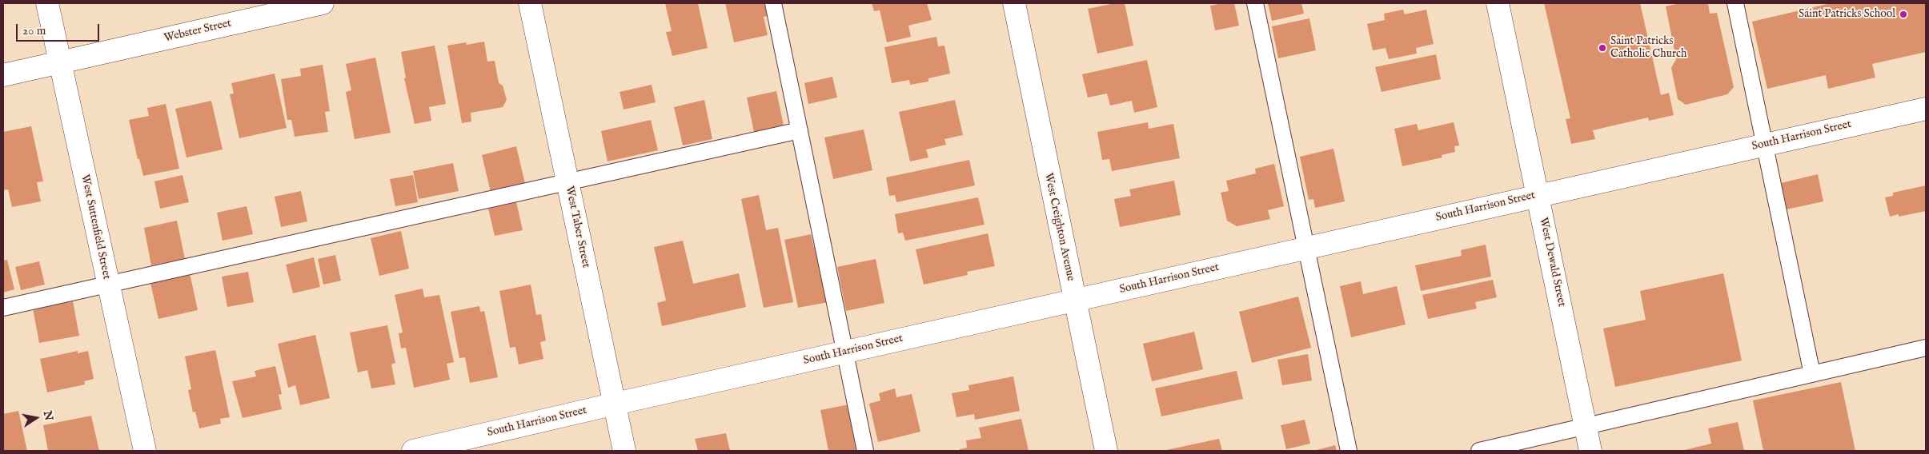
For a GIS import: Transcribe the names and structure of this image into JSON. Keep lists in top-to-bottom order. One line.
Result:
{"streets":{"street":["Webster Street","South Harrison Street","West Suttenfield Street","West Taber Street","West Creighton Avenue","West Dewald Street"]},"crossings":[["Webster Street","West Suttenfield Street"],["South Harrison Street","West Taber Street"],["South Harrison Street","West Creighton Avenue"],["South Harrison Street","West Dewald Street"]],"places":["Saint Patricks School","Saint Patricks Catholic Church"],"scale_bar":"20 m","north":"right"}
